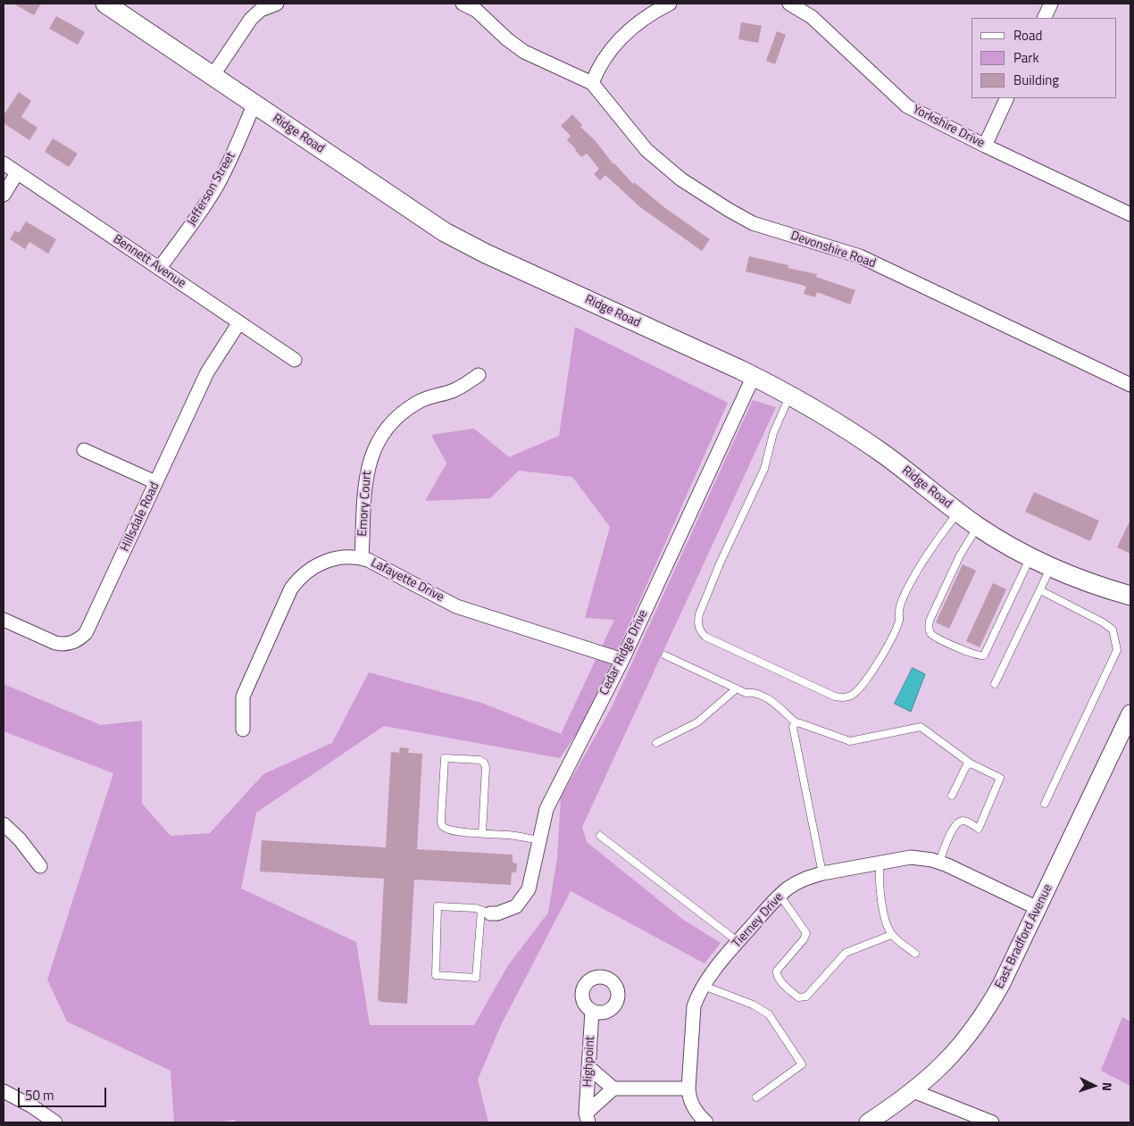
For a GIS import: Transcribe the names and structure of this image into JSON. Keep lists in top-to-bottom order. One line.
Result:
{"streets":{"main road":["Ridge Road"],"street":["Yorkshire Drive","Jefferson Street","Devonshire Road","Bennett Avenue","Emory Court","Hillsdale Road","Lafayette Drive","Cedar Ridge Drive","Tierney Drive","East Bradford Avenue","Highpoint"]},"crossings":[["Ridge Road","Jefferson Street"],["Ridge Road","Cedar Ridge Drive"],["Jefferson Street","Bennett Avenue"],["Bennett Avenue","Hillsdale Road"],["Emory Court","Lafayette Drive"],["Lafayette Drive","Cedar Ridge Drive"],["Tierney Drive","East Bradford Avenue"]],"legend":["Road","Park","Building"],"scale_bar":"50 m","north":"right"}
